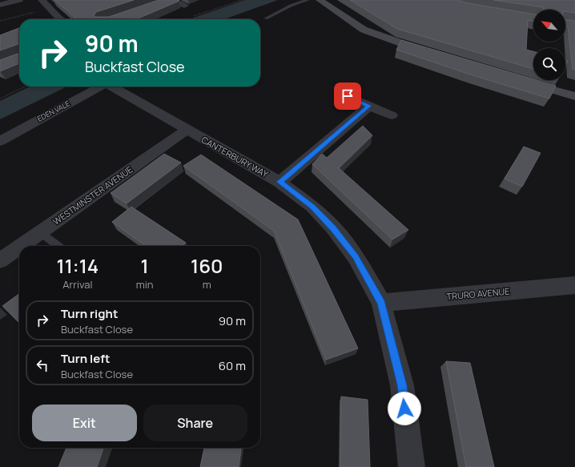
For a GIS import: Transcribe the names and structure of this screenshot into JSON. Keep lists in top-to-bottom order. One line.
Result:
{"streets":{"street":["EDEN VALE","CANTERBURY WAY","WESTMINSTER AVENUE","TRURO AVENUE"]},"crossings":[["CANTERBURY WAY","WESTMINSTER AVENUE"],["CANTERBURY WAY","TRURO AVENUE"]],"north":"top left","page":{"turn":["90 m","Buckfast Close"],"eta":["11:14","Arrival","1","min","160","m"],"list":[{"name":"Turn right","note":"Buckfast Close","value":"90 m"},{"name":"Turn left","note":"Buckfast Close","value":"60 m"}],"buttons":["Exit","Share"]}}
